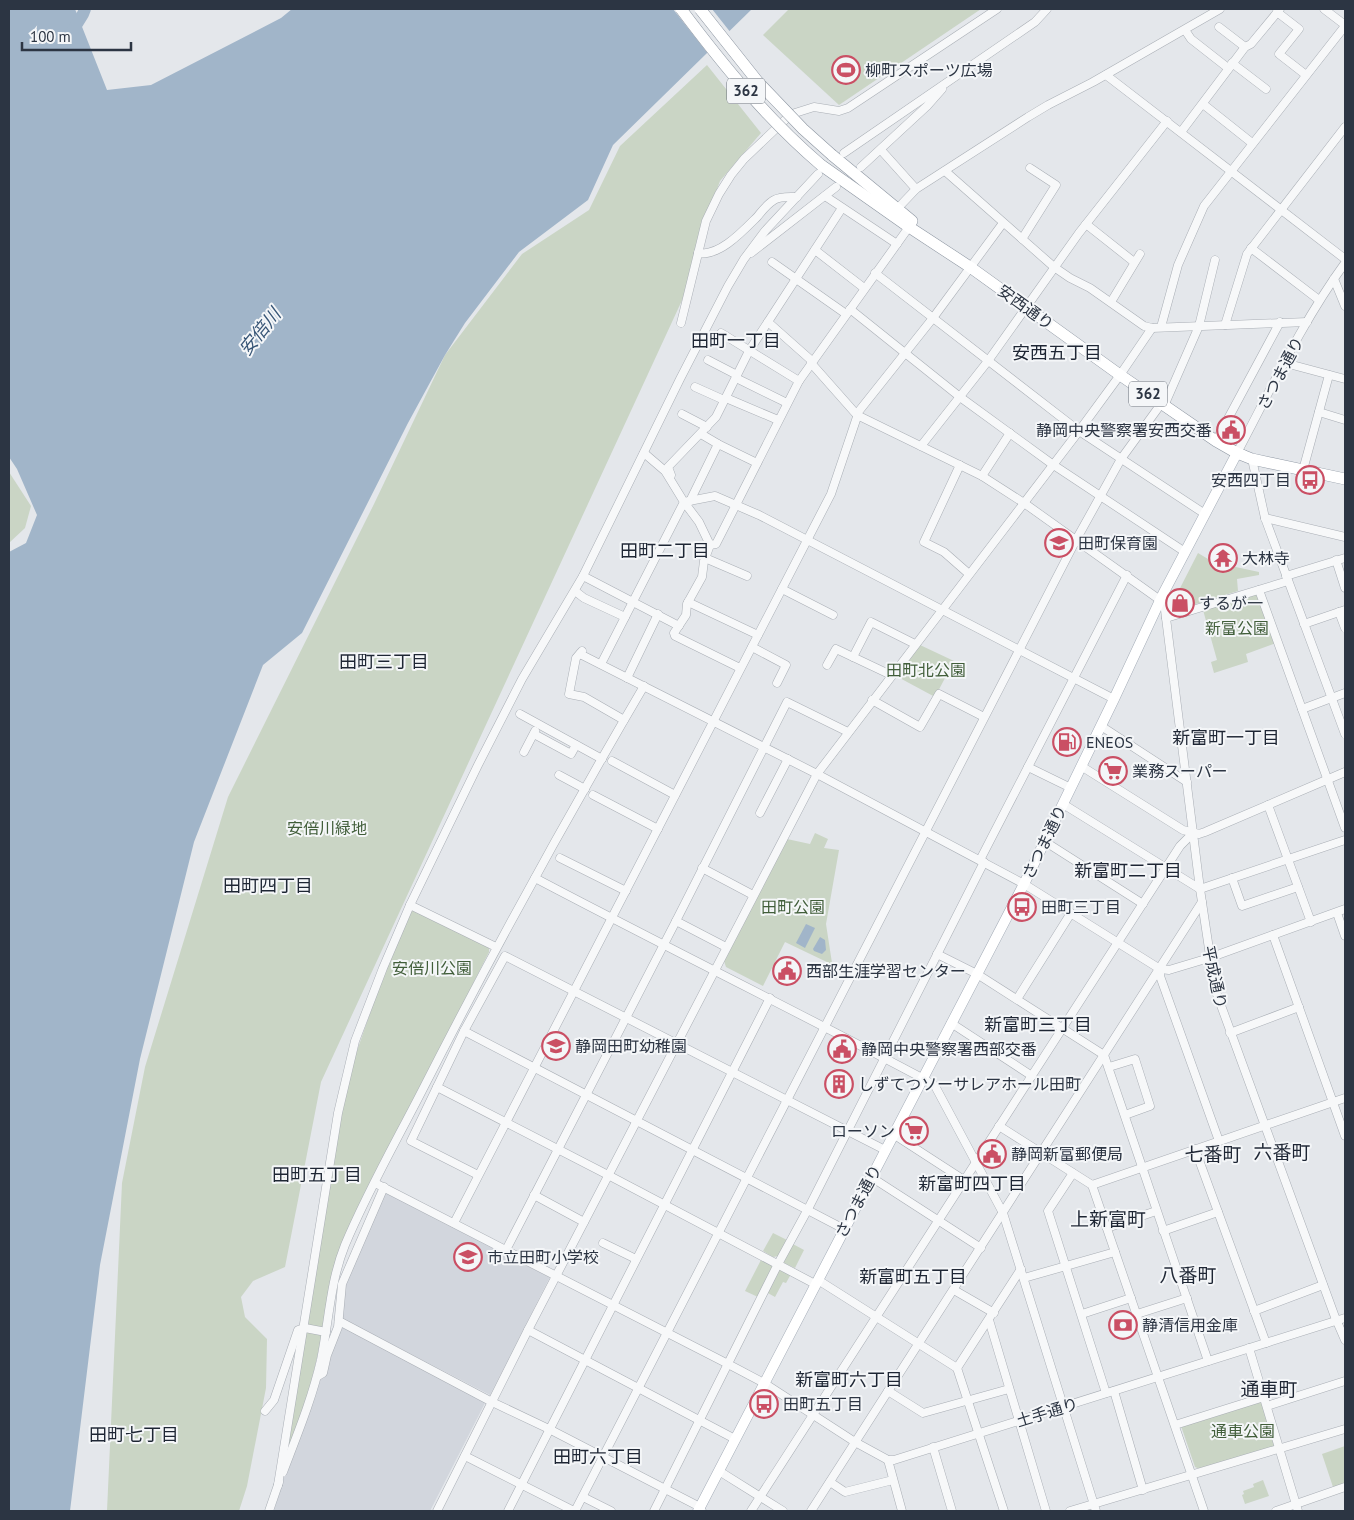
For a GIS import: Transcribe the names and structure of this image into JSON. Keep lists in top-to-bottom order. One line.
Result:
{"streets":{"highway":["362","安西通り"],"main road":["さつま通り"],"street":["平成通り","土手通り"]},"crossings":[["362","安西通り"],["安西通り","さつま通り"],["さつま通り","平成通り"],["平成通り","土手通り"]],"districts":["田町一丁目","安西五丁目","田町二丁目","田町三丁目","新富町一丁目","新富町二丁目","田町四丁目","新富町三丁目","六番町","七番町","田町五丁目","新富町四丁目","上新富町","八番町","新富町五丁目","新富町六丁目","通車町","田町七丁目","田町六丁目"],"water":["安倍川"],"parks":["新富公園","田町北公園","安倍川緑地","田町公園","安倍川公園","通車公園"],"places":{"sports":["柳町スポーツ広場"],"public building":["静岡中央警察署安西交番","西部生涯学習センター","静岡中央警察署西部交番","静岡新富郵便局"],"bus stop":["安西四丁目","田町三丁目","田町五丁目"],"school or university":["田町保育園","静岡田町幼稚園","市立田町小学校"],"temple":["大林寺"],"shop":["するが一"],"fuel station":["ENEOS"],"supermarket":["業務スーパー","ローソン"],"building":["しずてつソーサレアホール田町"],"bank":["静清信用金庫"]},"scale_bar":"100 m"}
